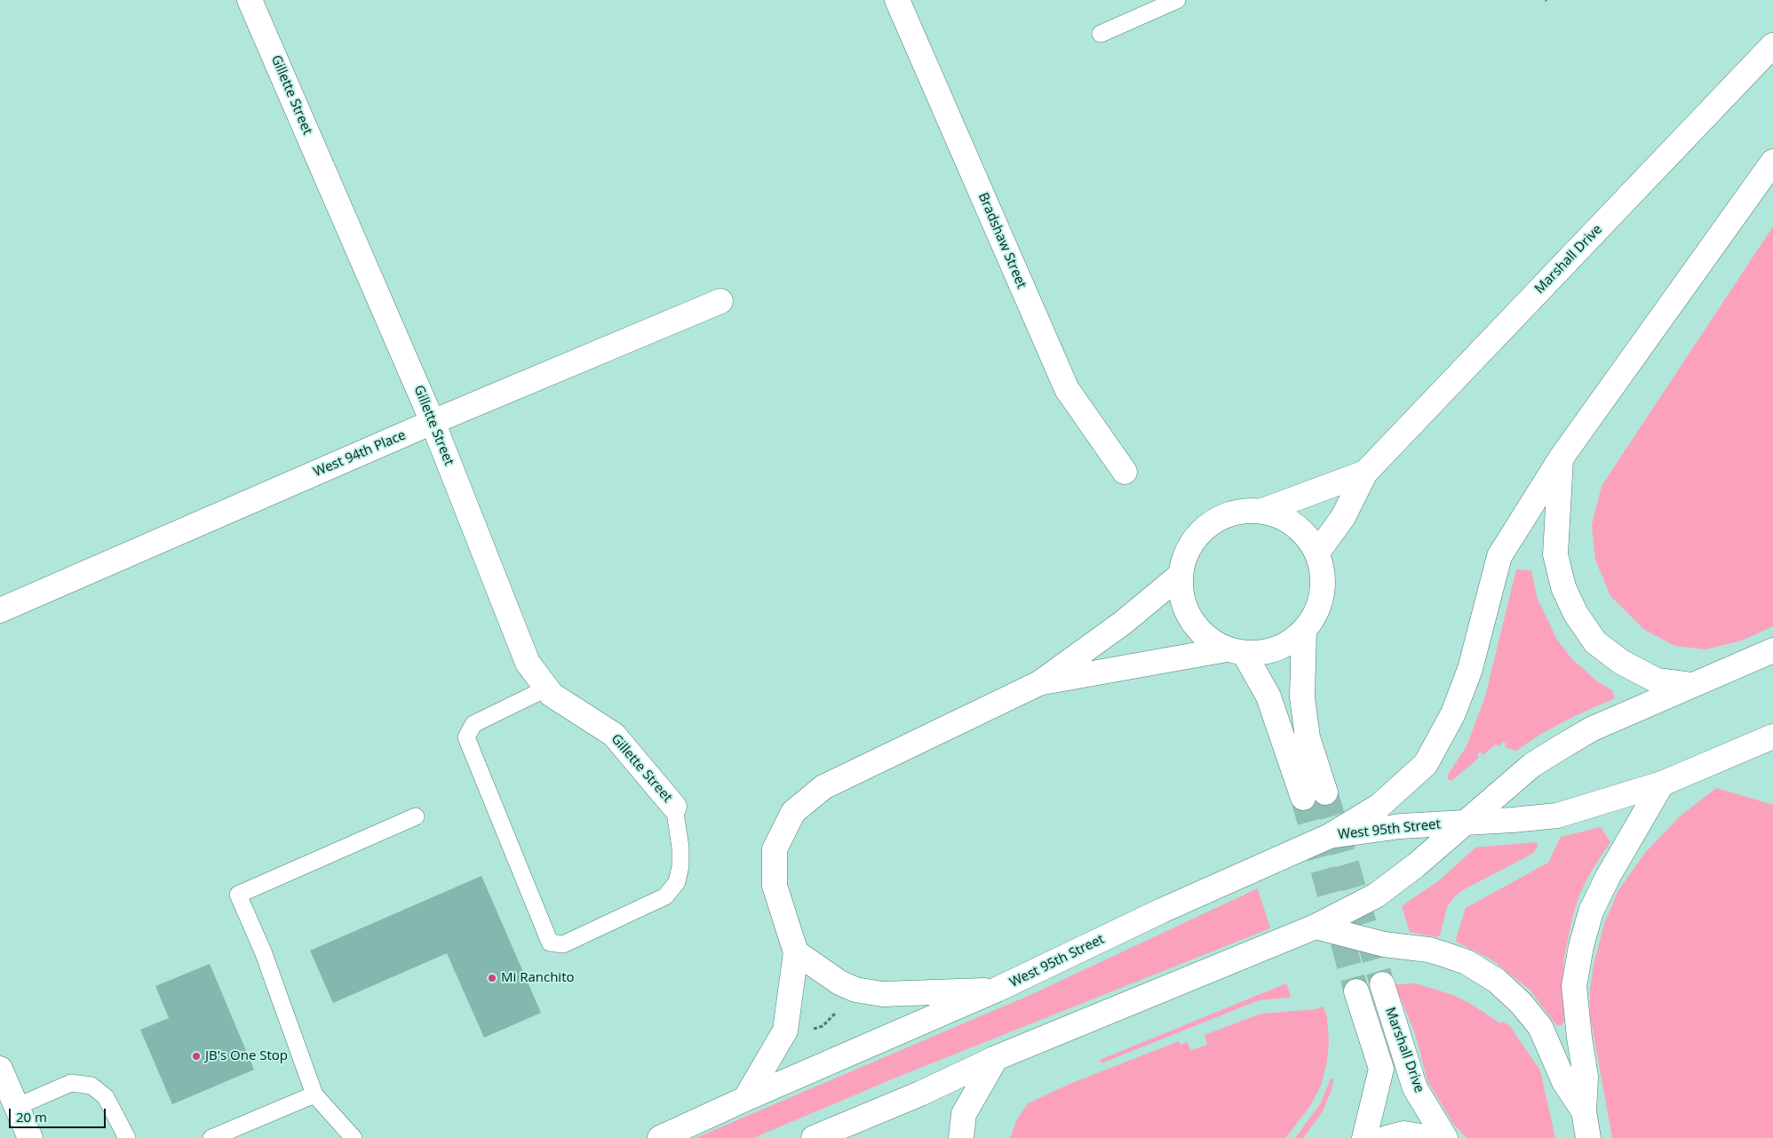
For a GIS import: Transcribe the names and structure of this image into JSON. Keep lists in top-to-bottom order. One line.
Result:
{"streets":{"main road":["Gillette Street","Bradshaw Street","Marshall Drive","West 94th Place","West 95th Street"]},"crossings":[["Gillette Street","West 94th Place"]],"places":["Mi Ranchito","JB's One Stop"],"scale_bar":"20 m"}
